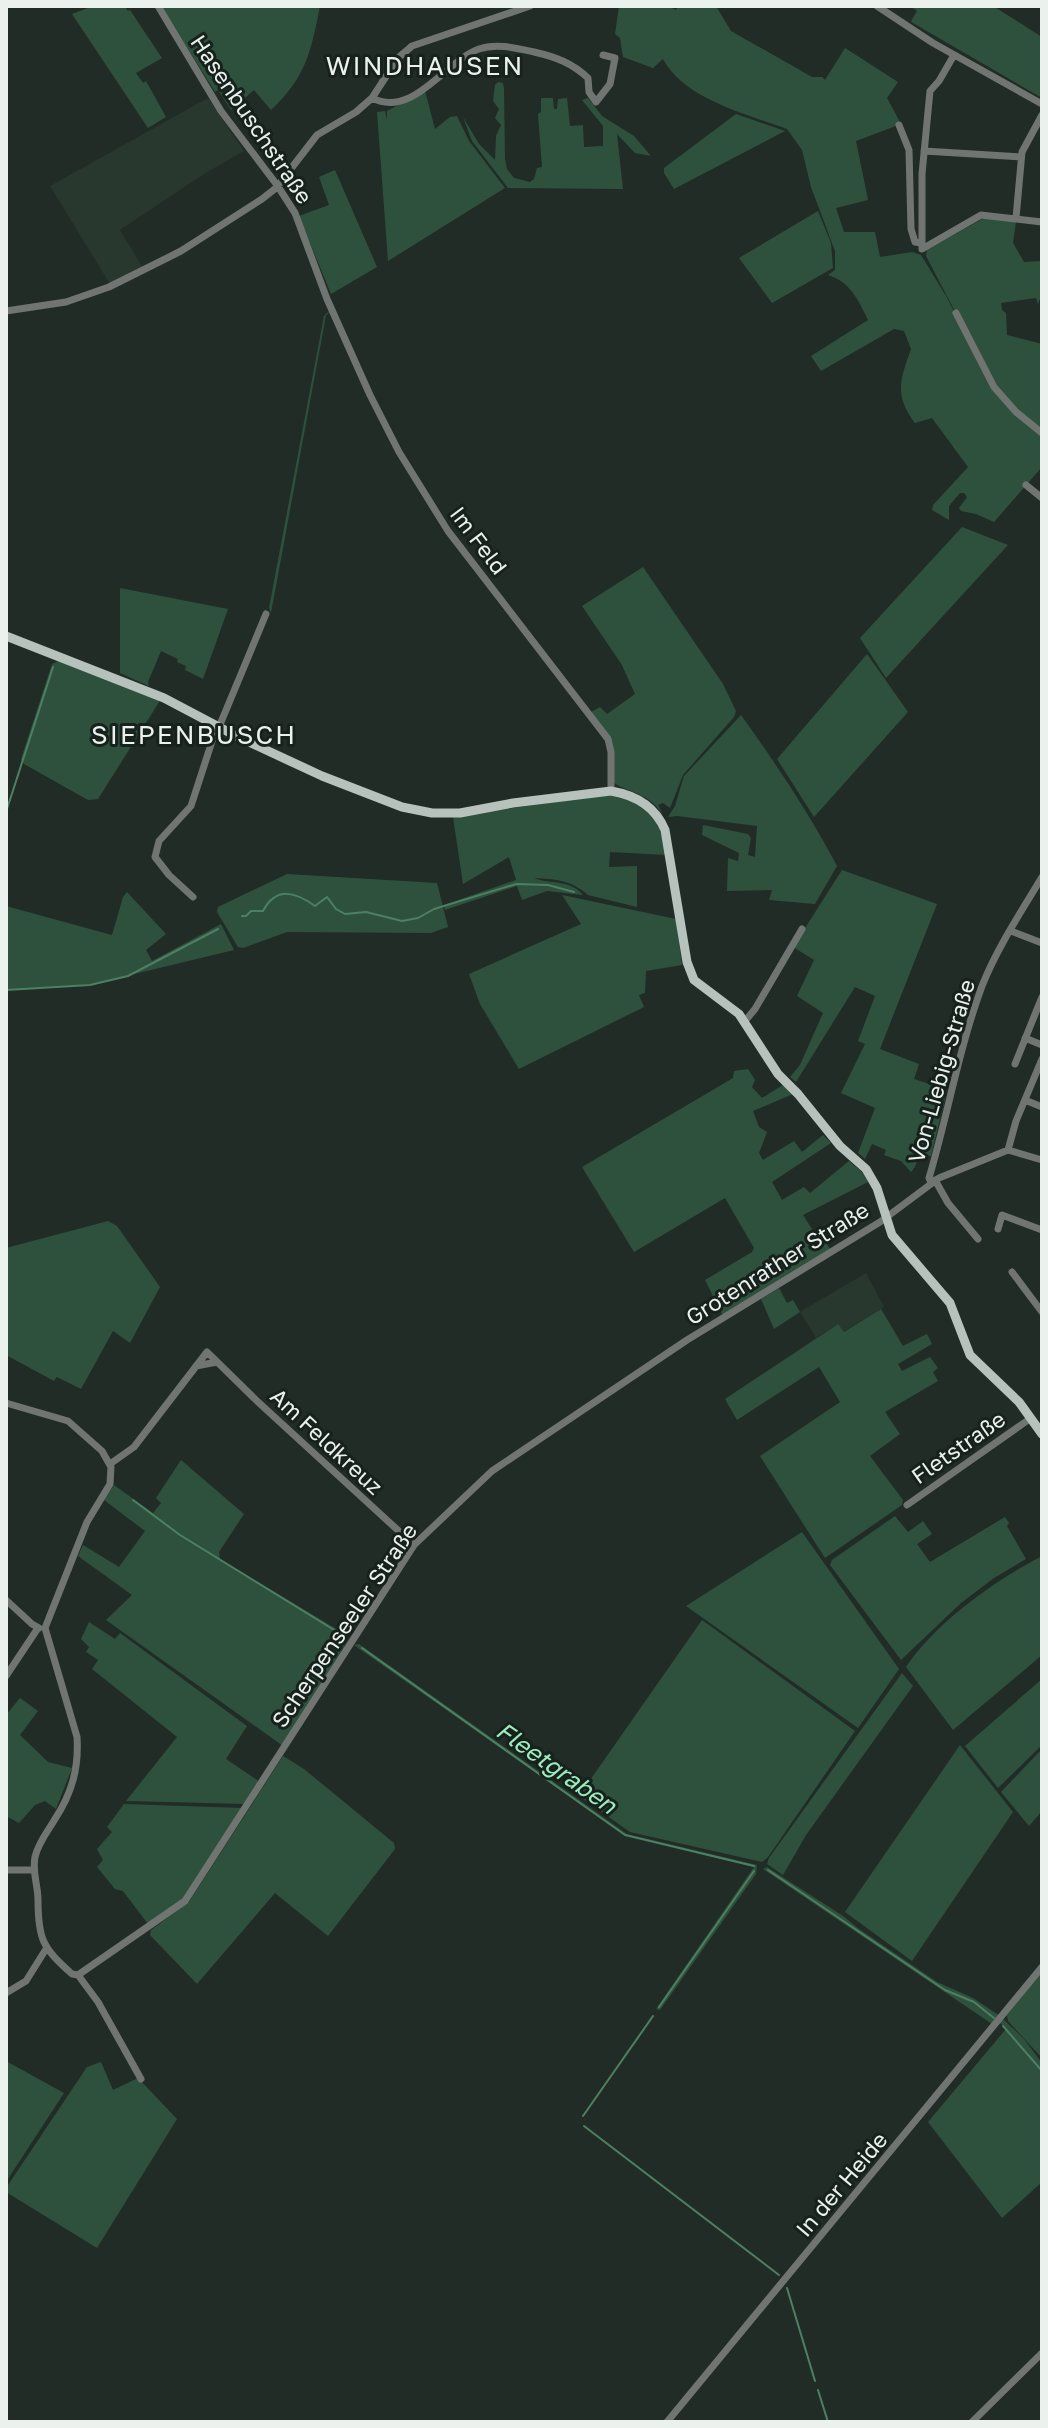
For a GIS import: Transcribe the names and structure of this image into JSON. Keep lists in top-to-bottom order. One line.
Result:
{"streets":{"street":["Hasenbuschstraße","Im Feld","Von-Liebig-Straße","Grotenrather Straße","Am Feldkreuz","Fletstraße","Scherpenseeler Straße","In der Heide"]},"crossings":[["Hasenbuschstraße","Im Feld"],["Von-Liebig-Straße","Grotenrather Straße"],["Grotenrather Straße","Scherpenseeler Straße"],["Am Feldkreuz","Scherpenseeler Straße"]],"districts":["WINDHAUSEN","SIEPENBUSCH"],"water":["Fleetgraben"]}
